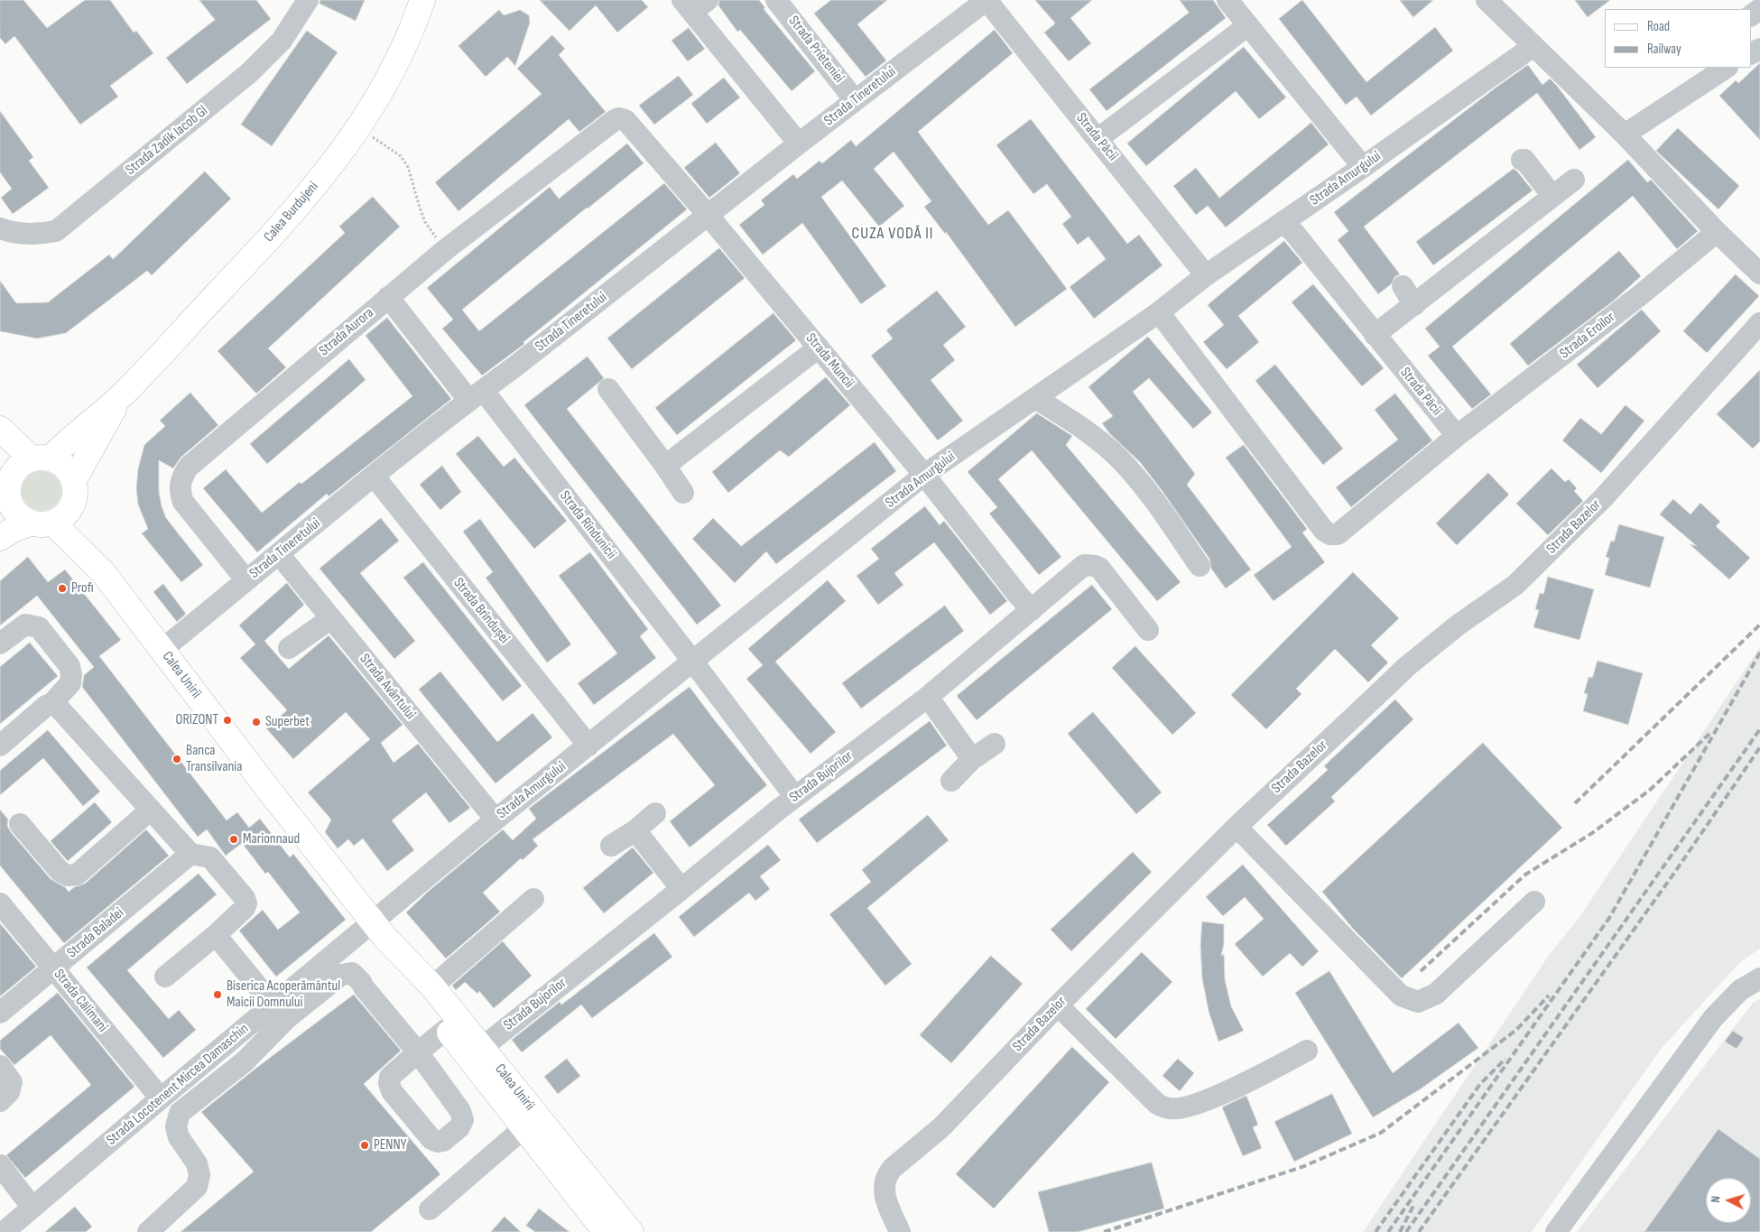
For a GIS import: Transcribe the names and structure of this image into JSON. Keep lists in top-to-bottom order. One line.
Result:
{"streets":{"main road":["Calea Burdujeni","Calea Unirii"],"street":["Strada Prieteniei","Strada Tineretului","Strada Păcii","Strada Zadik Iacob Gl","Strada Amurgului","Strada Aurora","Strada Eroilor","Strada Muncii","Strada Rîndunicii","Strada Bazelor","Strada Brîndușei","Strada Avântului","Strada Bujorilor","Strada Baladei","Strada Călimani","Strada Locotenent Mircea Damaschin"]},"crossings":[["Strada Prieteniei","Strada Tineretului"],["Strada Tineretului","Strada Păcii"],["Strada Tineretului","Strada Aurora"],["Strada Tineretului","Strada Muncii"],["Strada Tineretului","Strada Rîndunicii"],["Strada Tineretului","Strada Brîndușei"],["Strada Tineretului","Calea Unirii"],["Strada Tineretului","Strada Avântului"],["Strada Păcii","Strada Amurgului"],["Strada Păcii","Strada Eroilor"],["Strada Amurgului","Strada Muncii"],["Strada Amurgului","Strada Rîndunicii"],["Strada Amurgului","Strada Brîndușei"],["Strada Amurgului","Calea Unirii"],["Strada Amurgului","Strada Avântului"],["Strada Amurgului","Strada Locotenent Mircea Damaschin"],["Calea Burdujeni","Calea Unirii"],["Strada Aurora","Strada Muncii"],["Strada Aurora","Strada Rîndunicii"],["Strada Muncii","Strada Bujorilor"],["Calea Unirii","Strada Bujorilor"],["Calea Unirii","Strada Locotenent Mircea Damaschin"],["Strada Baladei","Strada Călimani"],["Strada Călimani","Strada Locotenent Mircea Damaschin"]],"districts":["CUZA VODĂ II"],"places":["Profi","ORIZONT","Superbet","Banca Transilvania","Marionnaud","Biserica Acoperământul Maicii Domnului","PENNY"],"legend":["Road","Railway"],"north":"left"}
